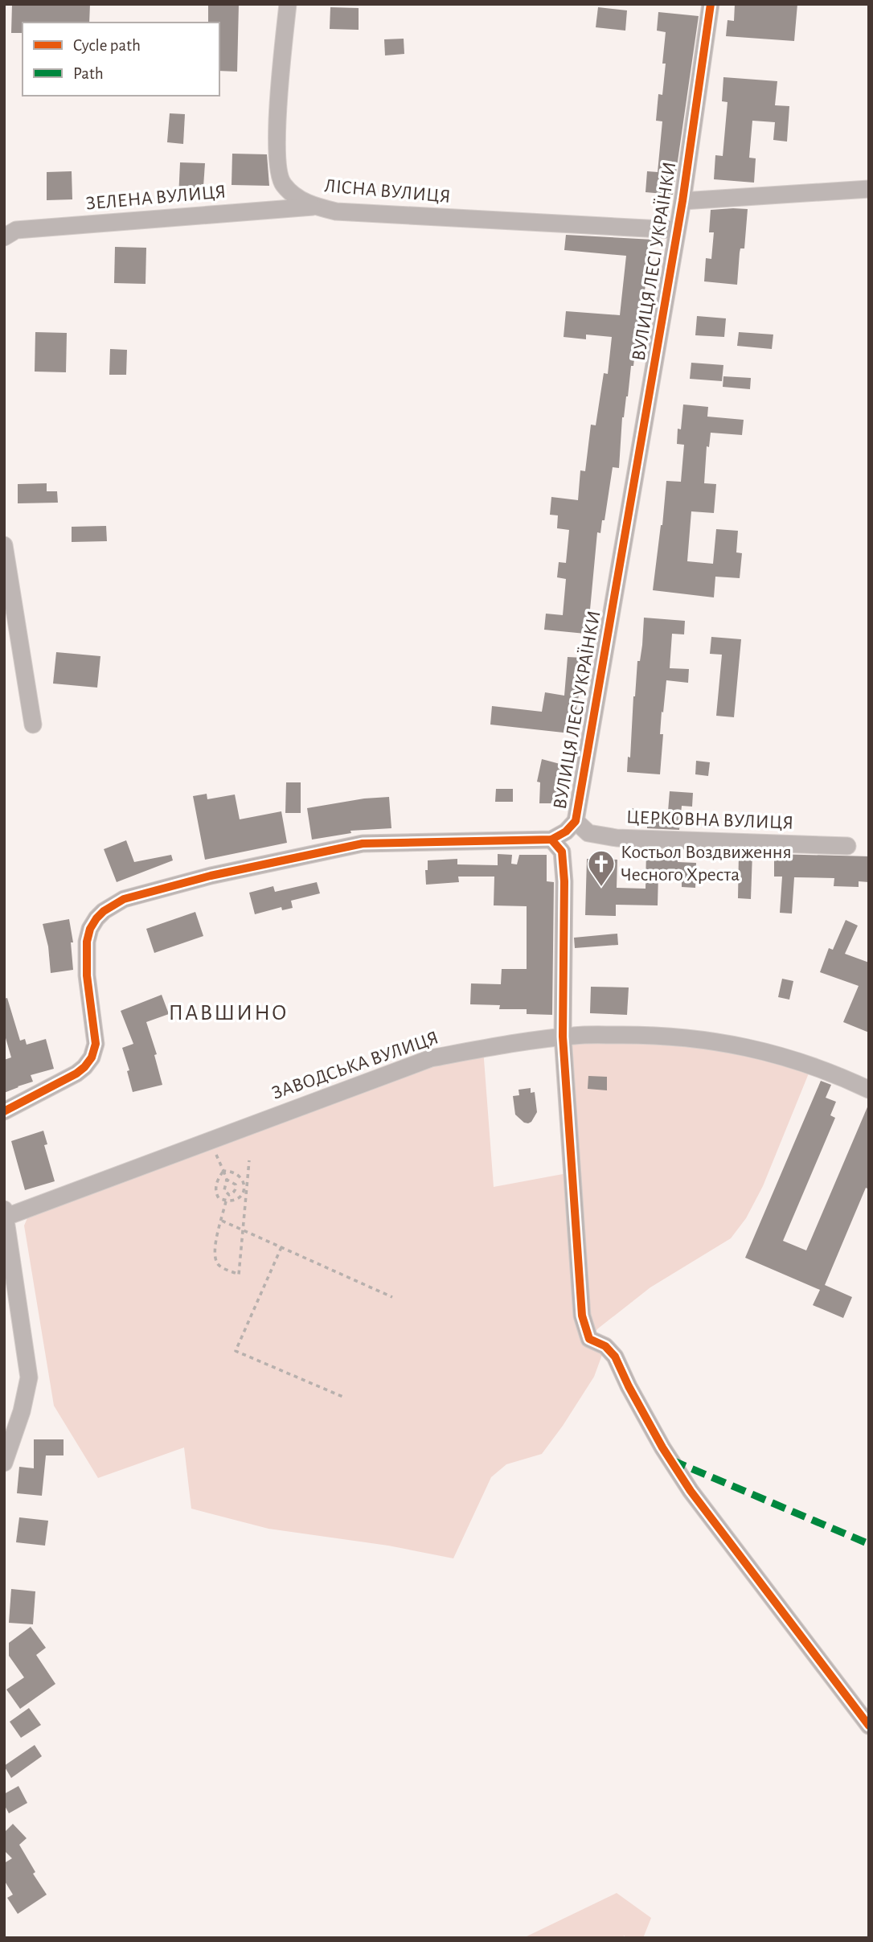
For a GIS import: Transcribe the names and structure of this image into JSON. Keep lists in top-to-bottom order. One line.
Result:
{"streets":{"street":["ЛІСНА ВУЛИЦЯ","ЗЕЛЕНА ВУЛИЦЯ","ВУЛИЦЯ ЛЕСІ УКРАЇНКИ","ЦЕРКОВНА ВУЛИЦЯ","ЗАВОДСЬКА ВУЛИЦЯ"]},"crossings":[["ЛІСНА ВУЛИЦЯ","ЗЕЛЕНА ВУЛИЦЯ"],["ЛІСНА ВУЛИЦЯ","ВУЛИЦЯ ЛЕСІ УКРАЇНКИ"],["ВУЛИЦЯ ЛЕСІ УКРАЇНКИ","ЦЕРКОВНА ВУЛИЦЯ"]],"districts":["ПАВШИНО"],"places":{"church":["Костьол Воздвиження Чесного Хреста"]},"legend":["Cycle path","Path"]}
